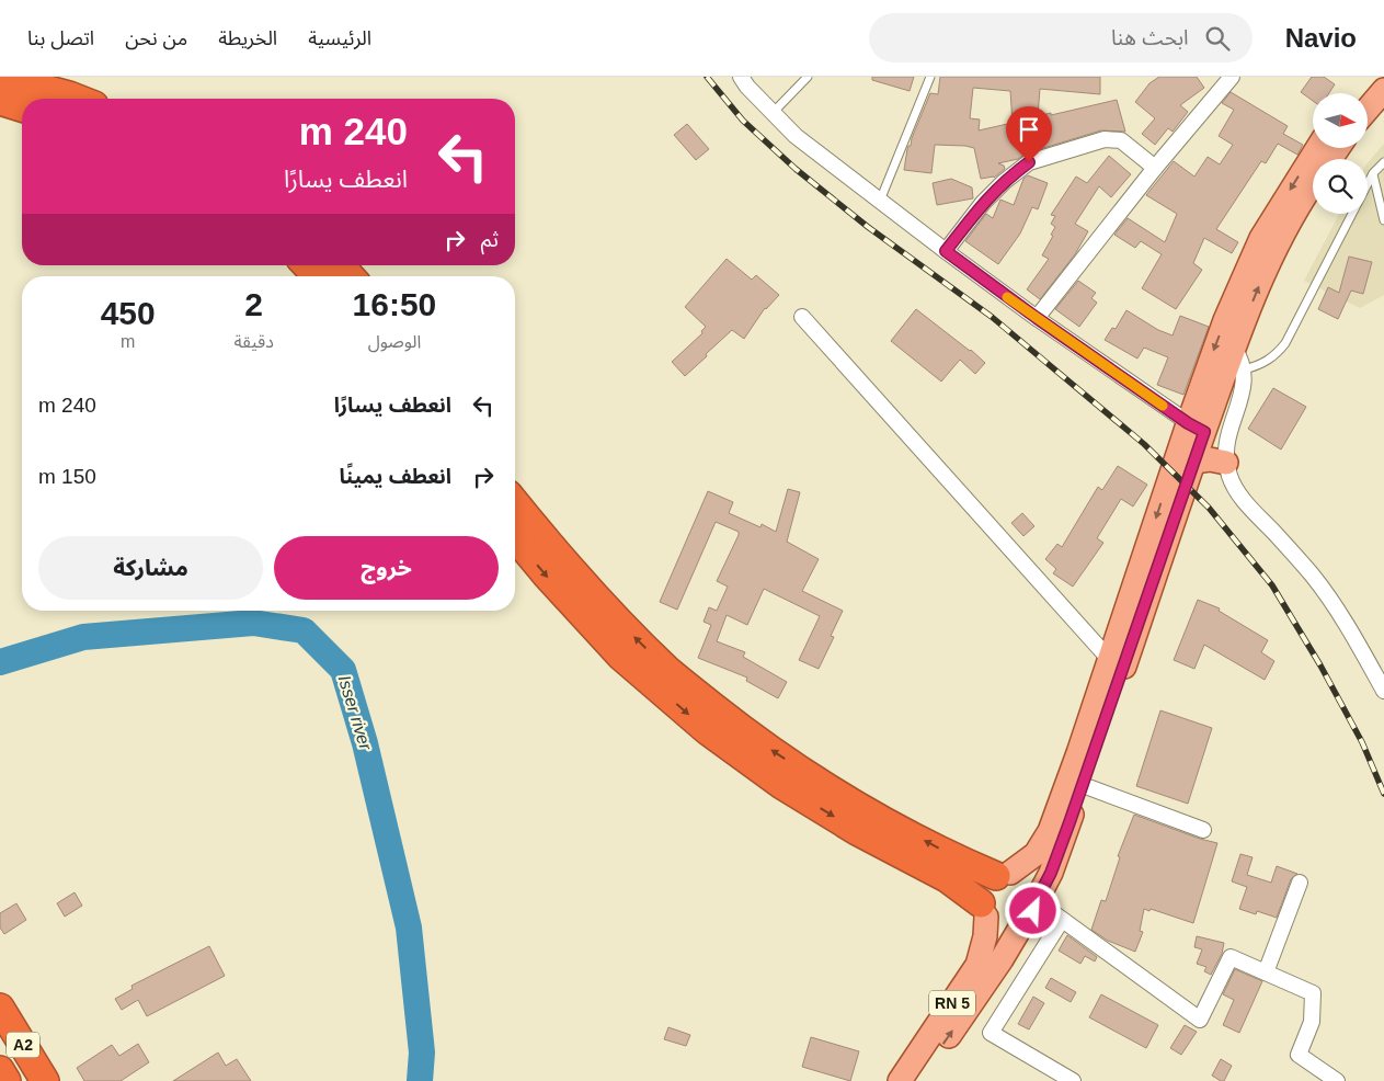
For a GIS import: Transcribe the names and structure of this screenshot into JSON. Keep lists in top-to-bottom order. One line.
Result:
{"streets":{"highway":["A2"],"main road":["RN 5"]},"water":["Isser river"],"north":"right","page":{"header":"Navio","search":"ابحث هنا","nav":["الرئيسية","الخريطة","من نحن","اتصل بنا"],"turn":["240 m","انعطف يسارًا"],"then":"ثم","eta":["16:50","الوصول","2","دقيقة","450","m"],"list":[{"name":"انعطف يسارًا","value":"240 m"},{"name":"انعطف يمينًا","value":"150 m"}],"buttons":["خروج","مشاركة"]}}
